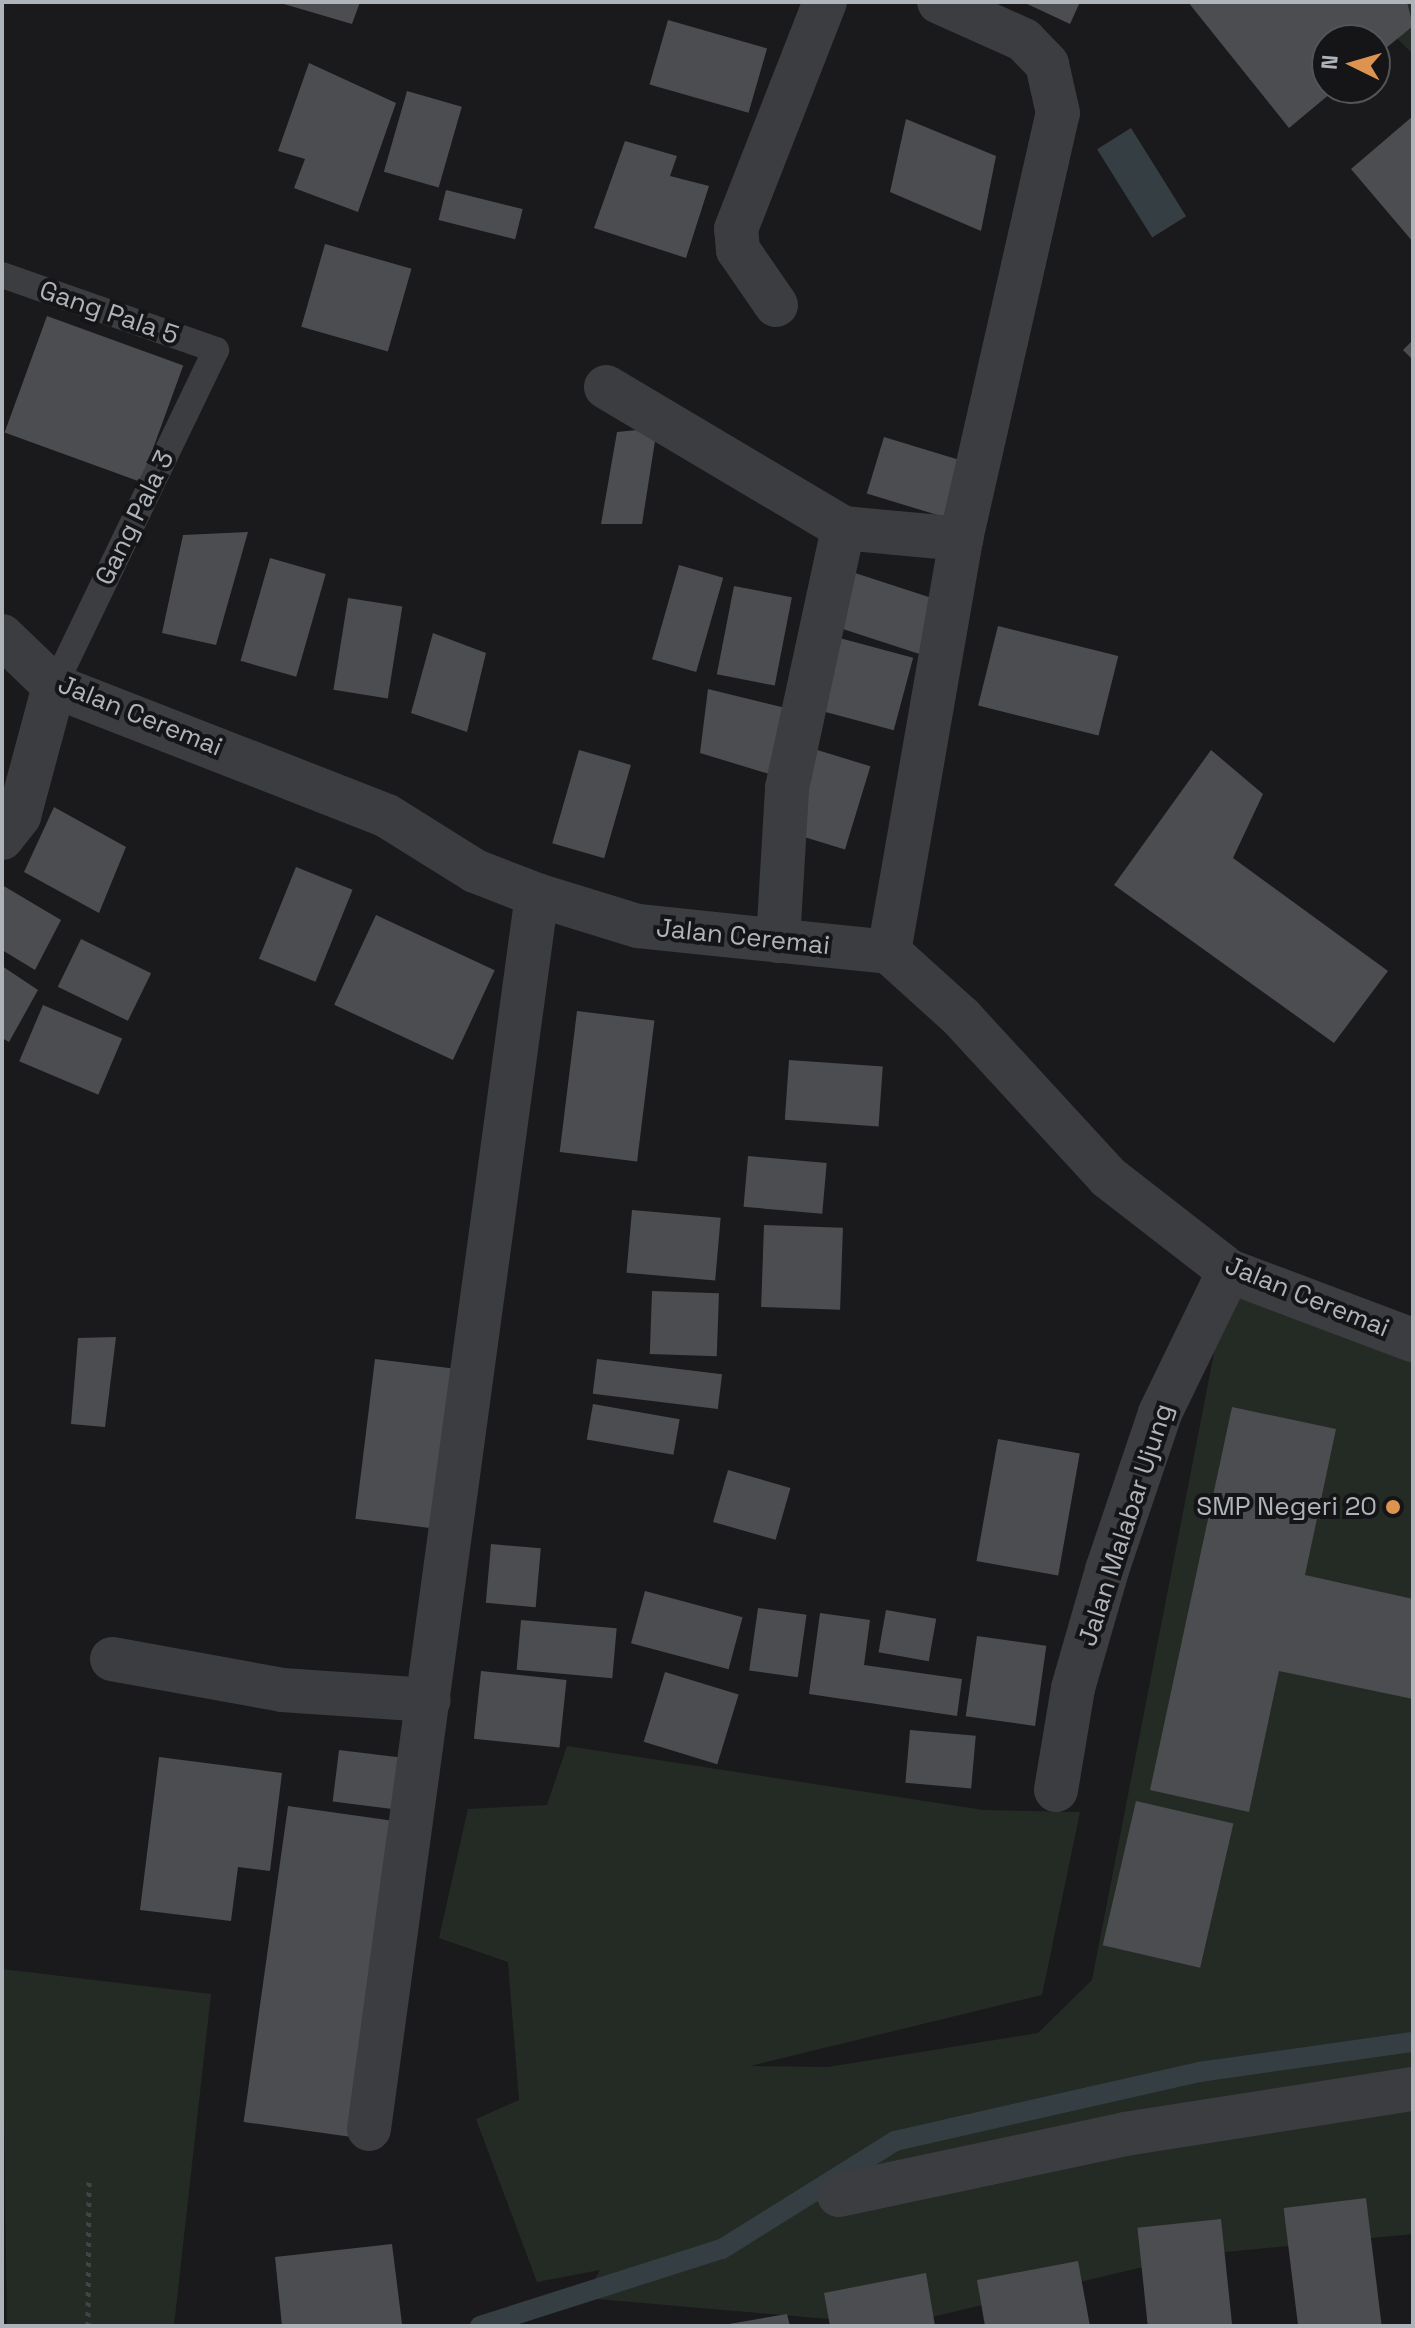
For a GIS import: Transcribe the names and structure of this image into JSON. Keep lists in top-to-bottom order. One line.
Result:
{"streets":{"street":["Jalan Ceremai","Jalan Malabar Ujung"],"lane":["Gang Pala 5","Gang Pala 3"]},"crossings":[["Gang Pala 5","Gang Pala 3"],["Gang Pala 3","Jalan Ceremai"],["Jalan Ceremai","Jalan Malabar Ujung"]],"places":["SMP Negeri 20"],"north":"left"}
